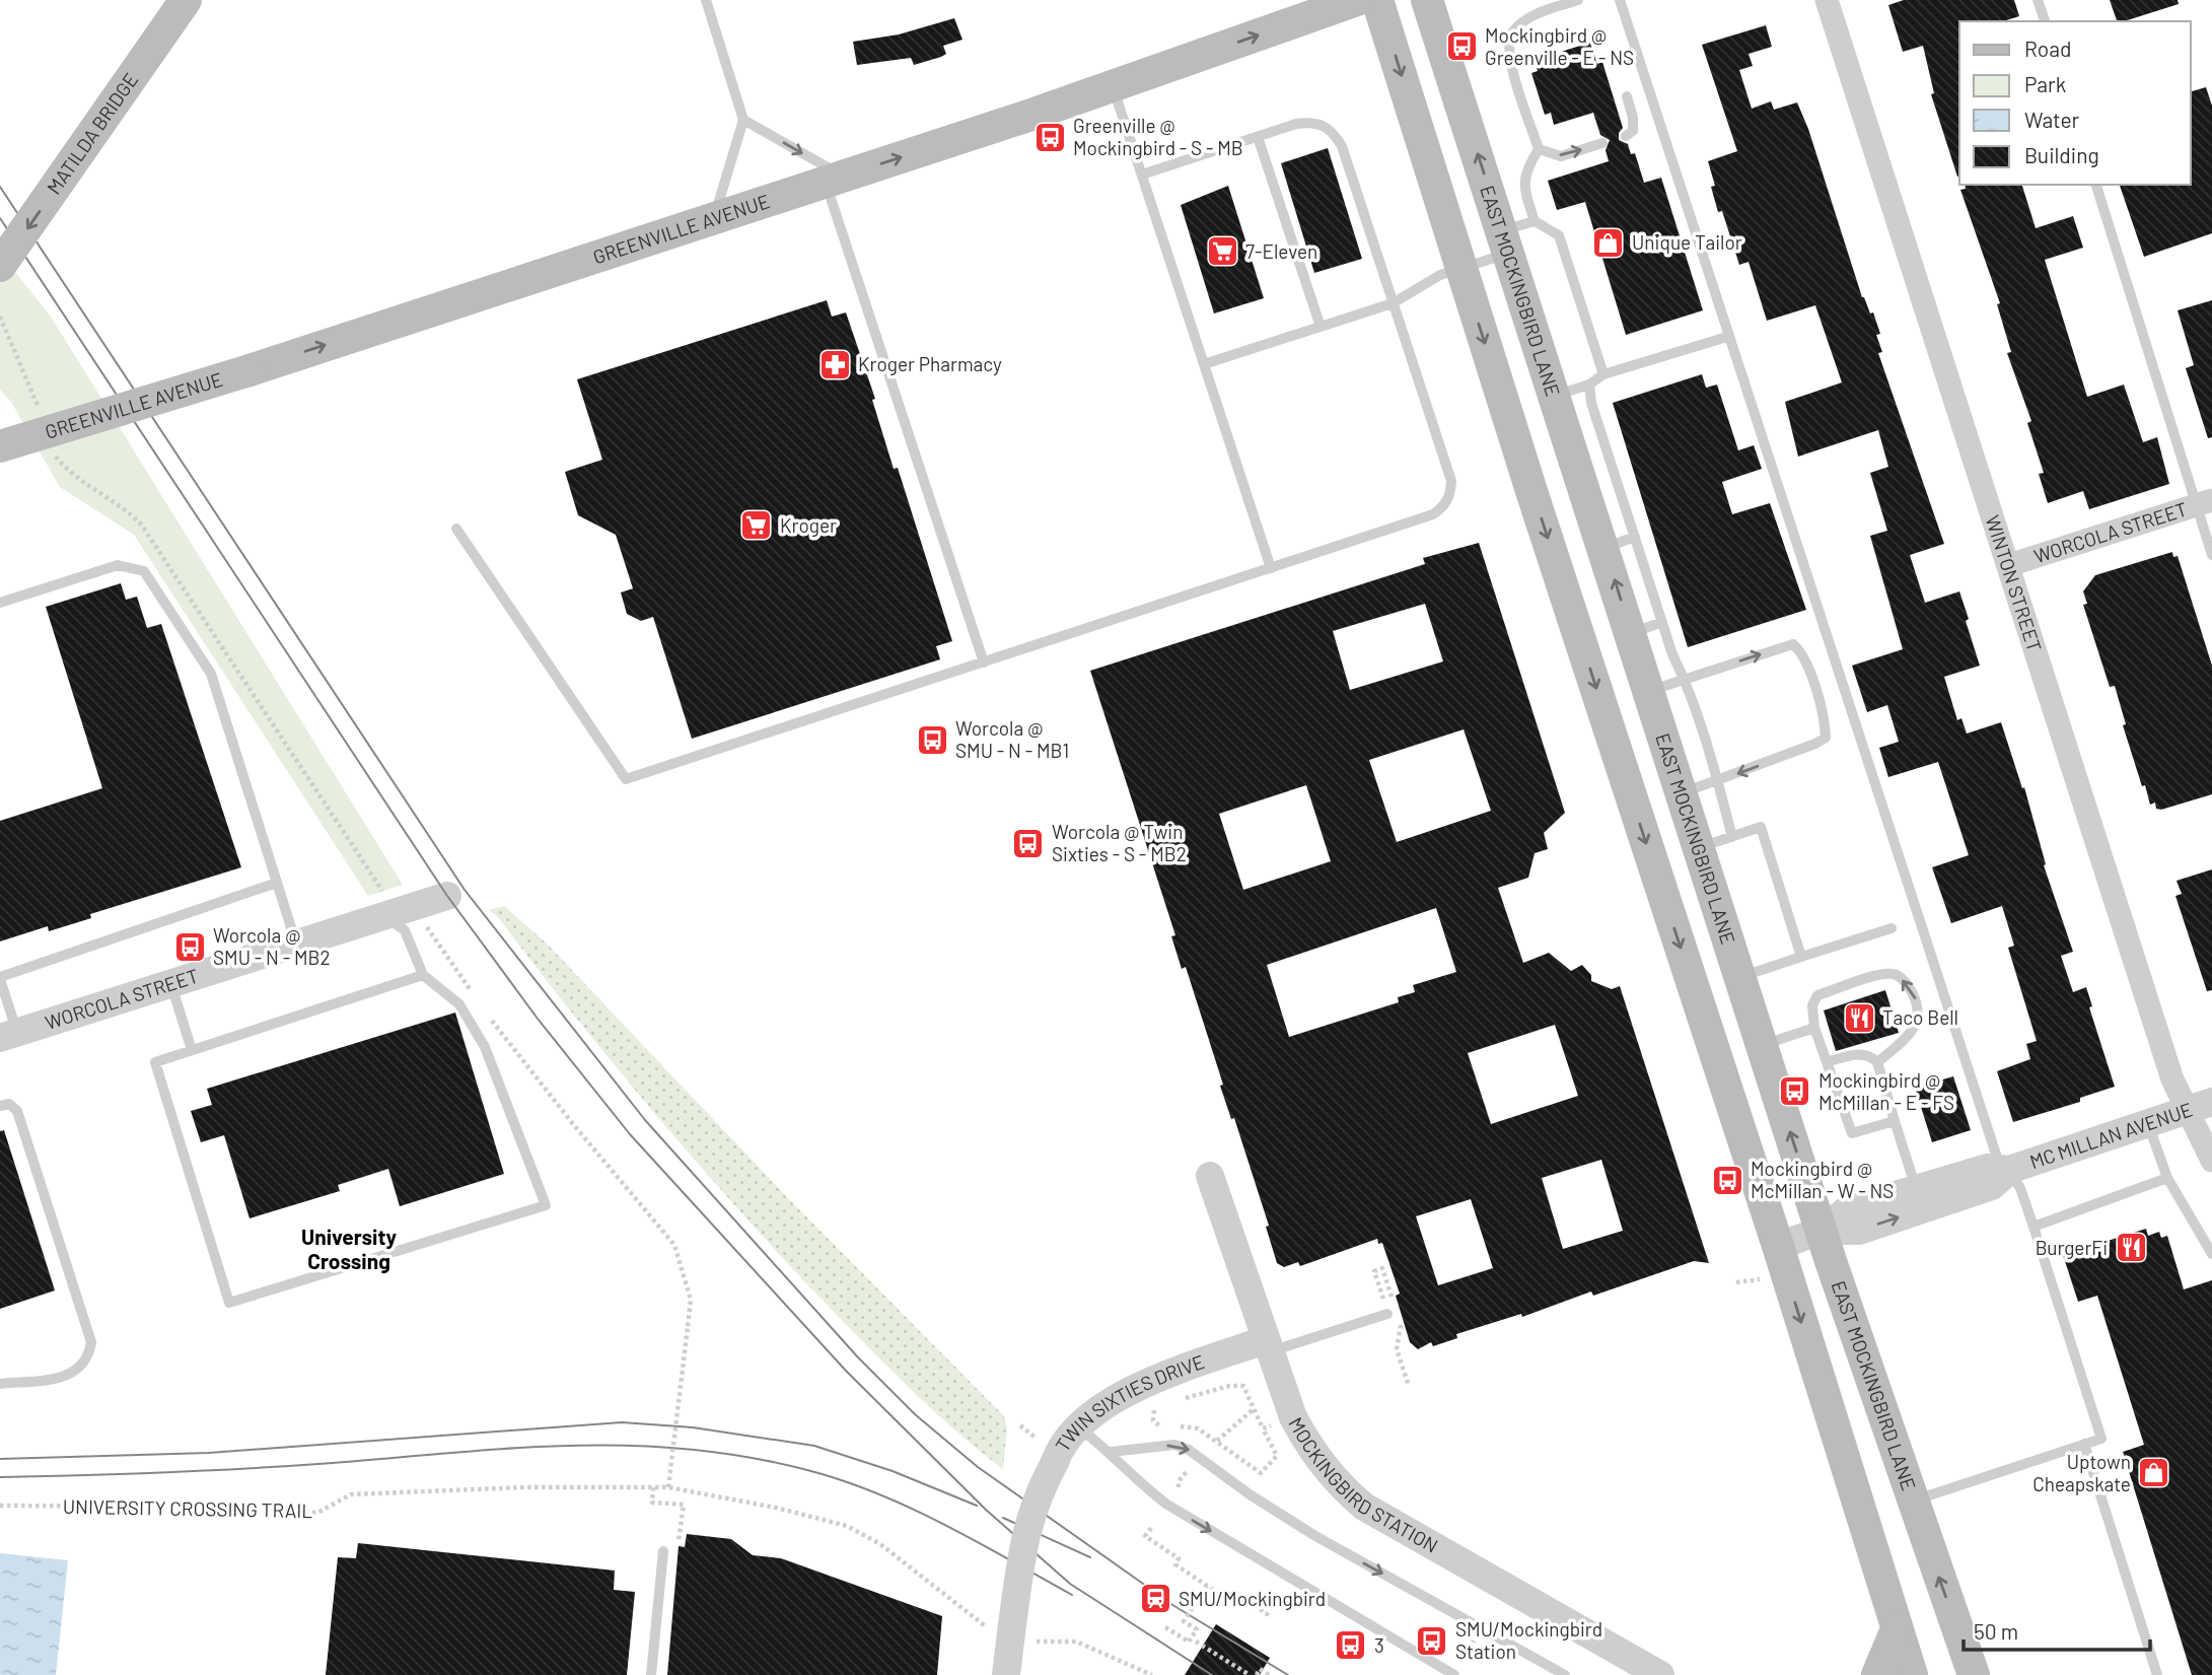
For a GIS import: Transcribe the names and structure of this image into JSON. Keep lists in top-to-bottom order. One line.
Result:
{"streets":{"main road":["MATILDA BRIDGE","GREENVILLE AVENUE","EAST MOCKINGBIRD LANE"],"street":["WORCOLA STREET","WINTON STREET","MC MILLAN AVENUE","TWIN SIXTIES DRIVE","MOCKINGBIRD STATION"],"path":["UNIVERSITY CROSSING TRAIL"]},"crossings":[["EAST MOCKINGBIRD LANE","MC MILLAN AVENUE"],["WORCOLA STREET","WINTON STREET"],["WINTON STREET","MC MILLAN AVENUE"],["TWIN SIXTIES DRIVE","MOCKINGBIRD STATION"],["TWIN SIXTIES DRIVE","UNIVERSITY CROSSING TRAIL"]],"one_way":["MATILDA BRIDGE","GREENVILLE AVENUE"],"districts":["University Crossing"],"places":{"bus stop":["Mockingbird @ Greenville - E - NS","Greenville @ Mockingbird - S - MB","Worcola @ SMU - N - MB1","Worcola @ Twin Sixties - S - MB2","Worcola @ SMU - N - MB2","Mockingbird @ McMillan - E - FS","Mockingbird @ McMillan - W - NS","SMU/Mockingbird Station","3"],"shop":["Unique Tailor","Uptown Cheapskate"],"supermarket":["7-Eleven","Kroger"],"pharmacy":["Kroger Pharmacy"],"restaurant":["Taco Bell","BurgerFi"],"station":["SMU/Mockingbird"]},"legend":["Road","Park","Water","Building"],"scale_bar":"50 m"}
